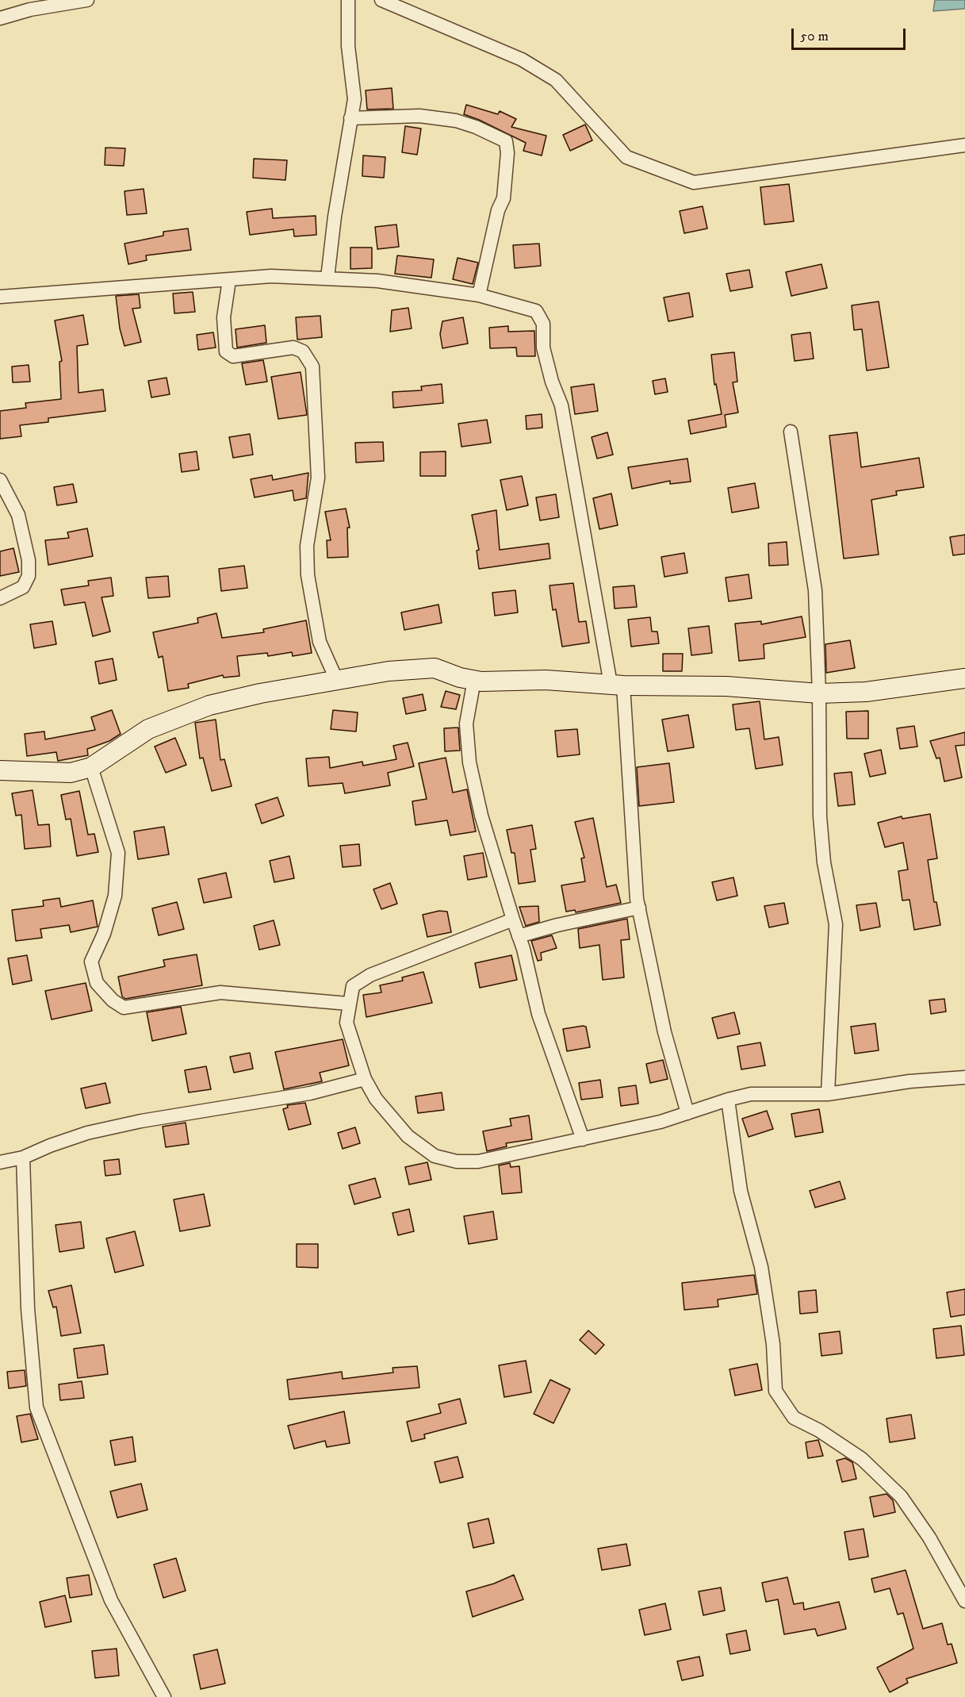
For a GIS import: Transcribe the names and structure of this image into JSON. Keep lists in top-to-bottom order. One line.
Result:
{"scale_bar":"50 m"}
